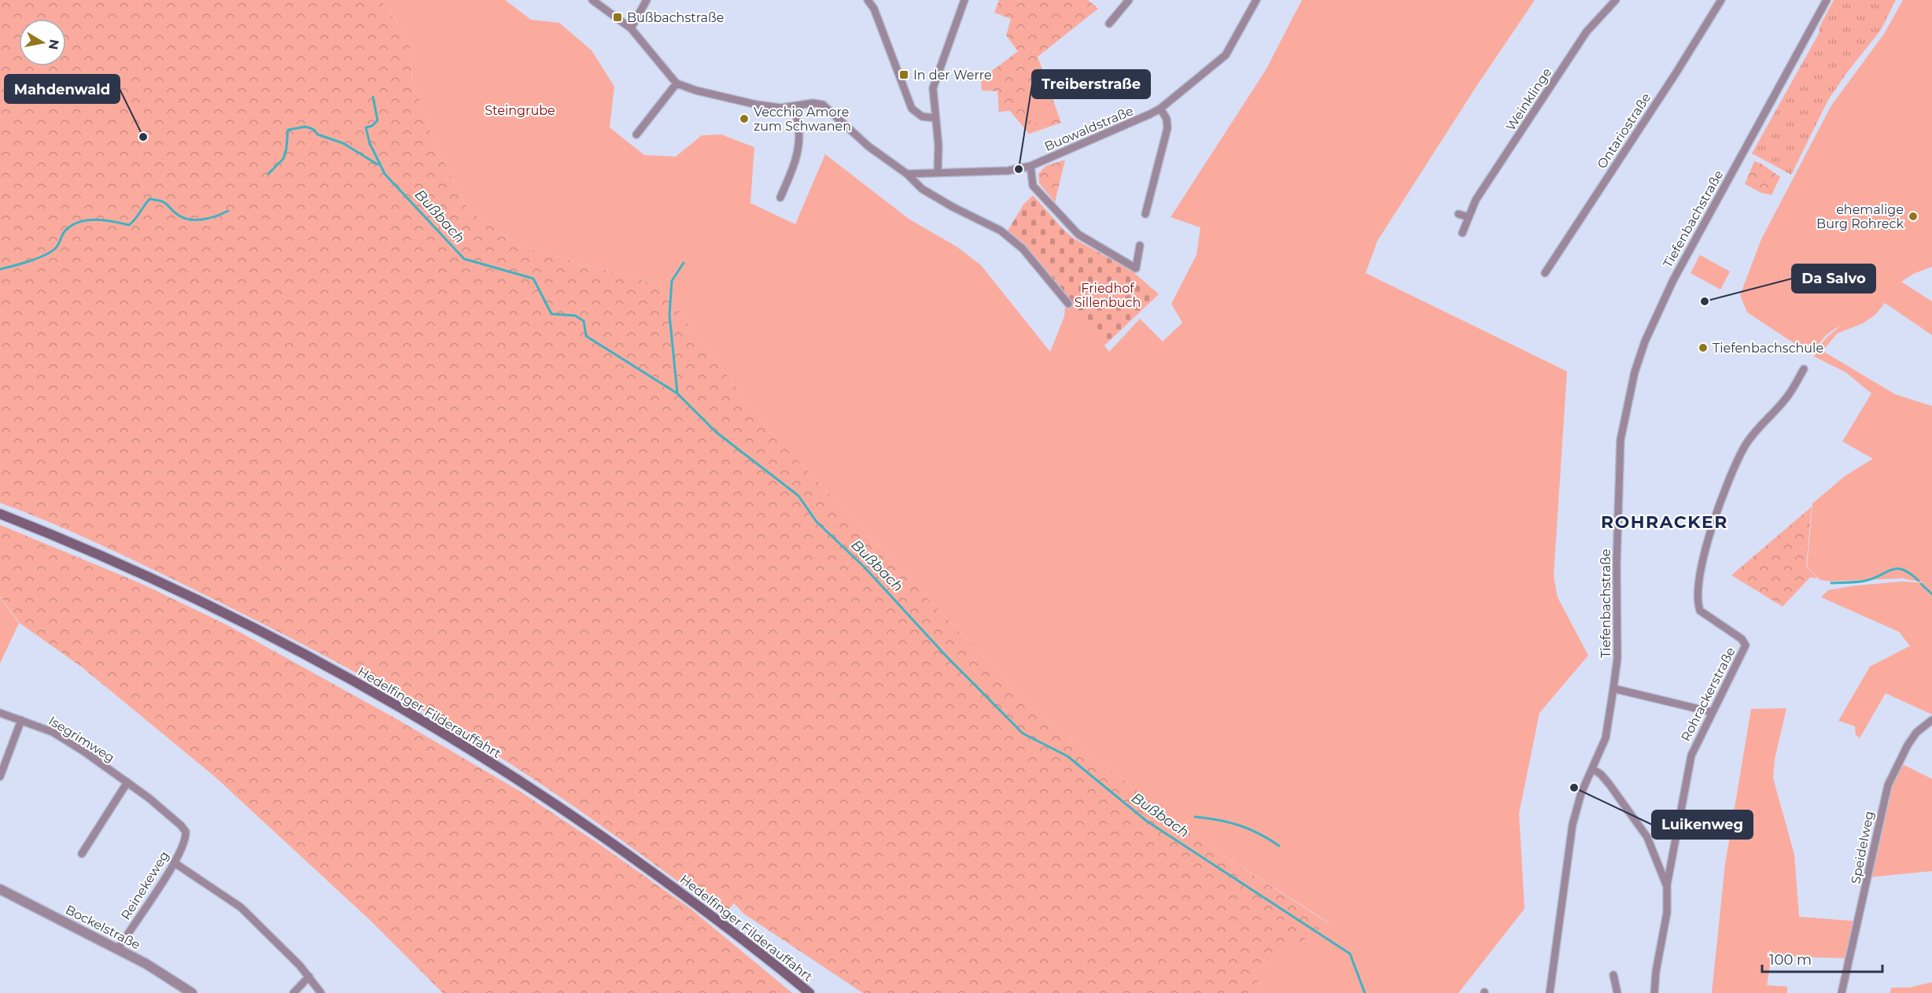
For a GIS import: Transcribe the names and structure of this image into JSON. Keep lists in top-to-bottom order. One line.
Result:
{"streets":{"main road":["Hedelfinger Filderauffahrt"],"street":["Weinklinge","Buowaldstraße","Ontariostraße","Tiefenbachstraße","Rohrackerstraße","Isegrimweg","Speidelweg","Reinekeweg","Bockelstraße"]},"crossings":[["Isegrimweg","Reinekeweg"],["Reinekeweg","Bockelstraße"]],"districts":["ROHRACKER"],"water":["Bußbach"],"parks":["Steingrube","Friedhof Sillenbuch"],"places":{"transit":["Bußbachstraße","In der Werre"],"other":["Vecchio Amore zum Schwanen","Mahdenwald","Treiberstraße","ehemalige Burg Rohreck","Da Salvo","Tiefenbachschule","Luikenweg"]},"scale_bar":"100 m","north":"right"}
